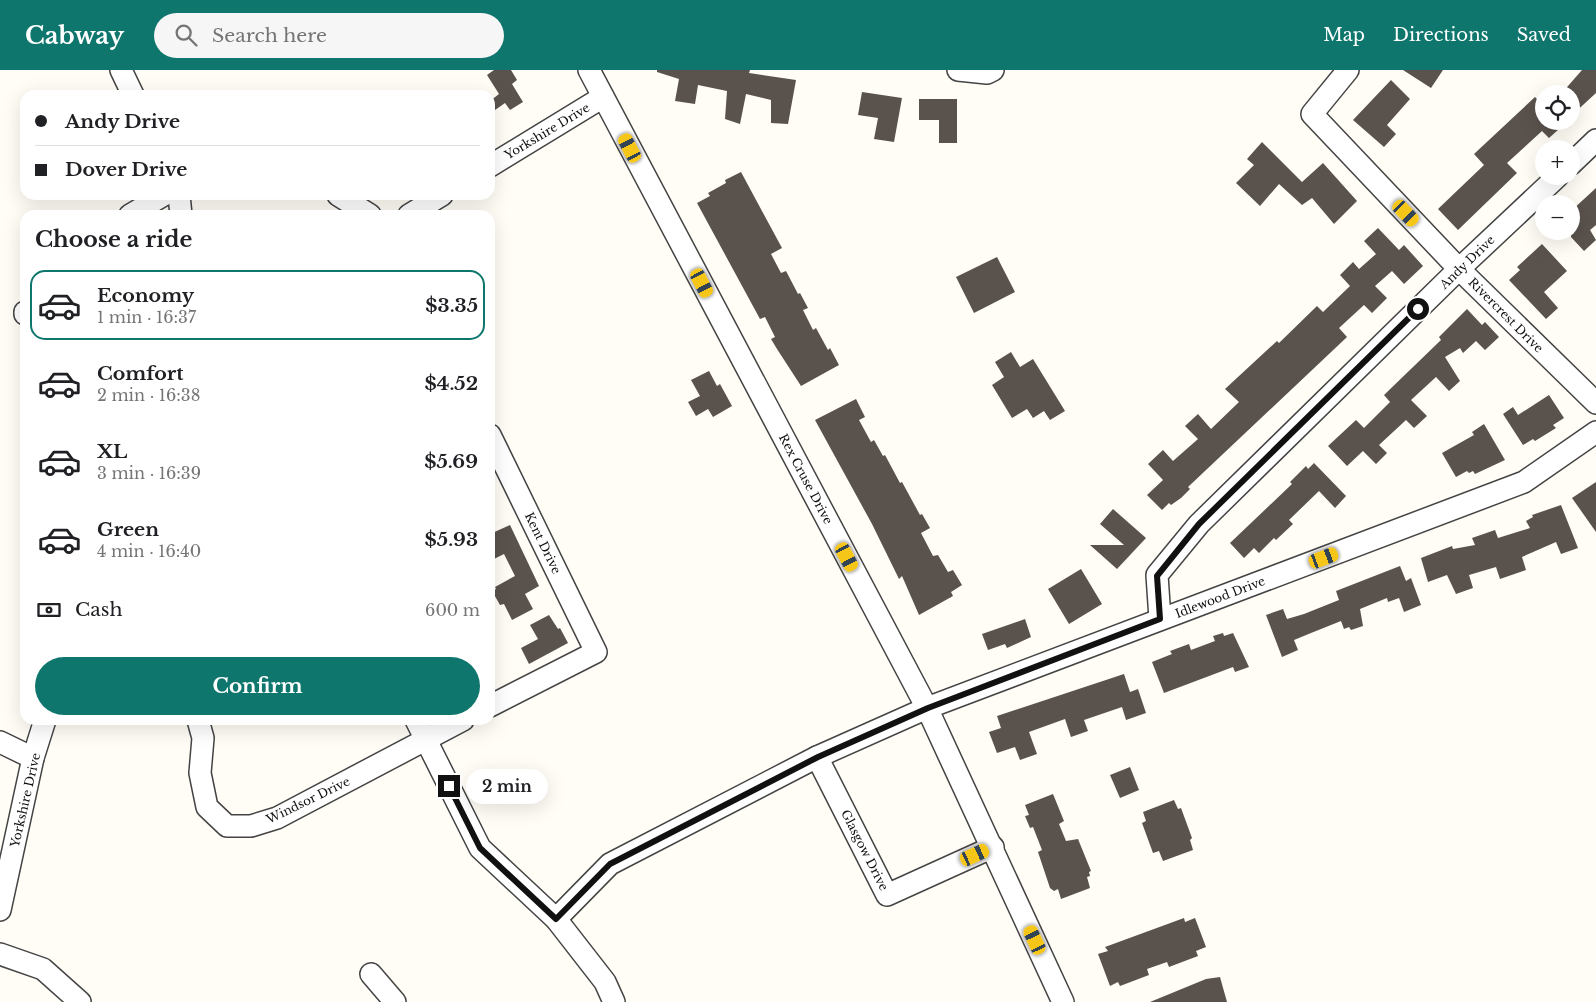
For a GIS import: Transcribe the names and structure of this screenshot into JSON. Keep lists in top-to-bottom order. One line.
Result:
{"streets":{"street":["Yorkshire Drive","Andy Drive","Rivercrest Drive","Rex Cruse Drive","Kent Drive","Idlewood Drive","Windsor Drive","Glasgow Drive"]},"crossings":[["Yorkshire Drive","Rex Cruse Drive"],["Andy Drive","Rivercrest Drive"],["Andy Drive","Idlewood Drive"],["Rex Cruse Drive","Idlewood Drive"],["Rex Cruse Drive","Glasgow Drive"],["Idlewood Drive","Glasgow Drive"]],"page":{"header":"Cabway","search":"Search here","nav":["Map","Directions","Saved"],"map_buttons":["+","−"],"banner":["Andy Drive","Dover Drive"],"heading":"Choose a ride","list":[{"name":"Economy","note":"1 min · 16:37","value":"$3.35"},{"name":"Comfort","note":"2 min · 16:38","value":"$4.52"},{"name":"XL","note":"3 min · 16:39","value":"$5.69"},{"name":"Green","note":"4 min · 16:40","value":"$5.93"}],"pay":["Cash","600 m"],"buttons":"Confirm","bubble":"2 min"}}
